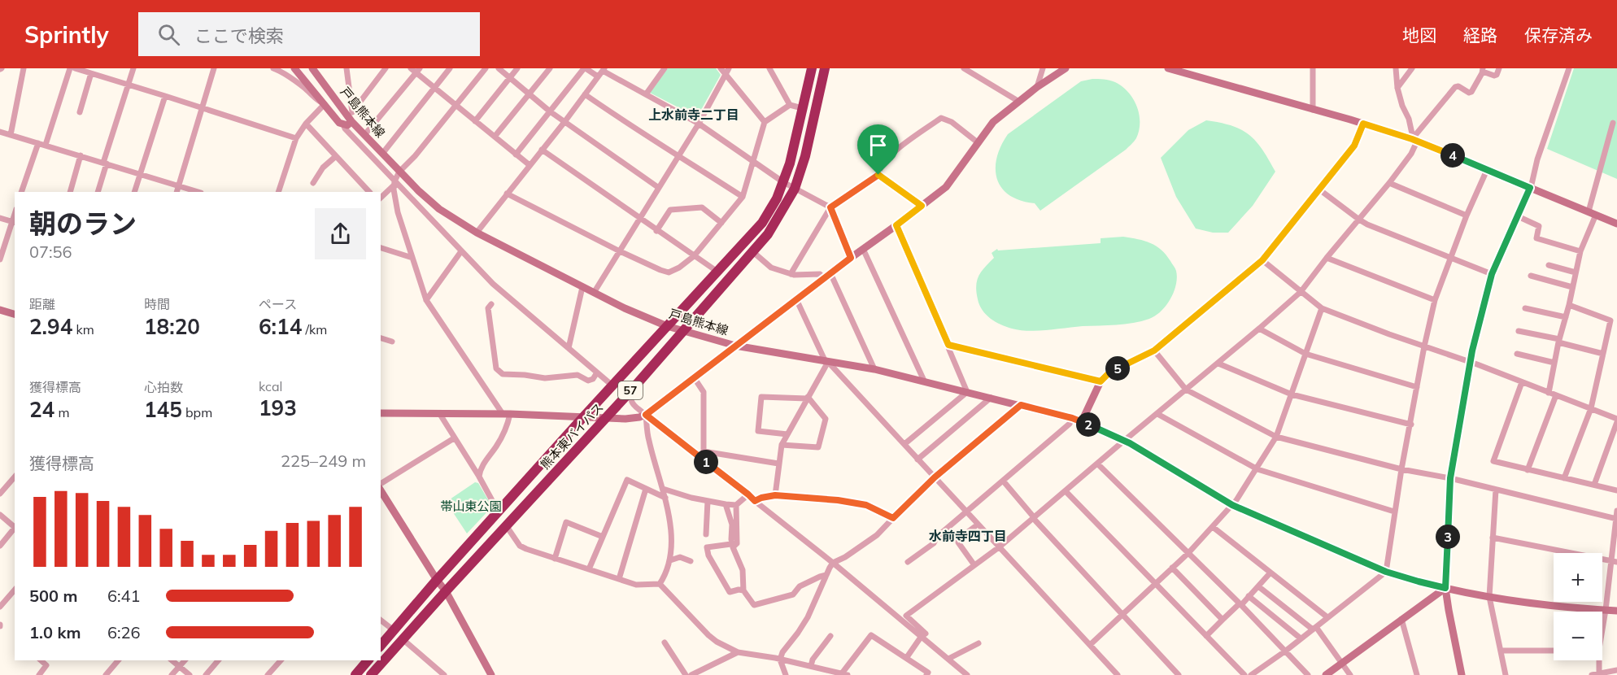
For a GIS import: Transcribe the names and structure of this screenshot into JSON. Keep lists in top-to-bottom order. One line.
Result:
{"streets":{"highway":["57","熊本東バイパス"],"street":["戸島熊本線"]},"crossings":[["戸島熊本線","熊本東バイパス"]],"districts":["上水前寺二丁目","水前寺四丁目"],"parks":["帯山東公園"],"page":{"header":"Sprintly","search":"ここで検索","nav":["地図","経路","保存済み"],"pins":["4","5","2","1","3"],"heading":["朝のラン","07:56"],"stats":[["距離","2.94 km"],["時間","18:20"],["ペース","6:14 /km"],["獲得標高","24 m"],["心拍数","145 bpm"],["kcal","193"]],"chart":["獲得標高","225–249 m"],"map_buttons":["+","−"],"list":[{"name":"500 m","note":"6:41"},{"name":"1.0 km","note":"6:26"}]}}
